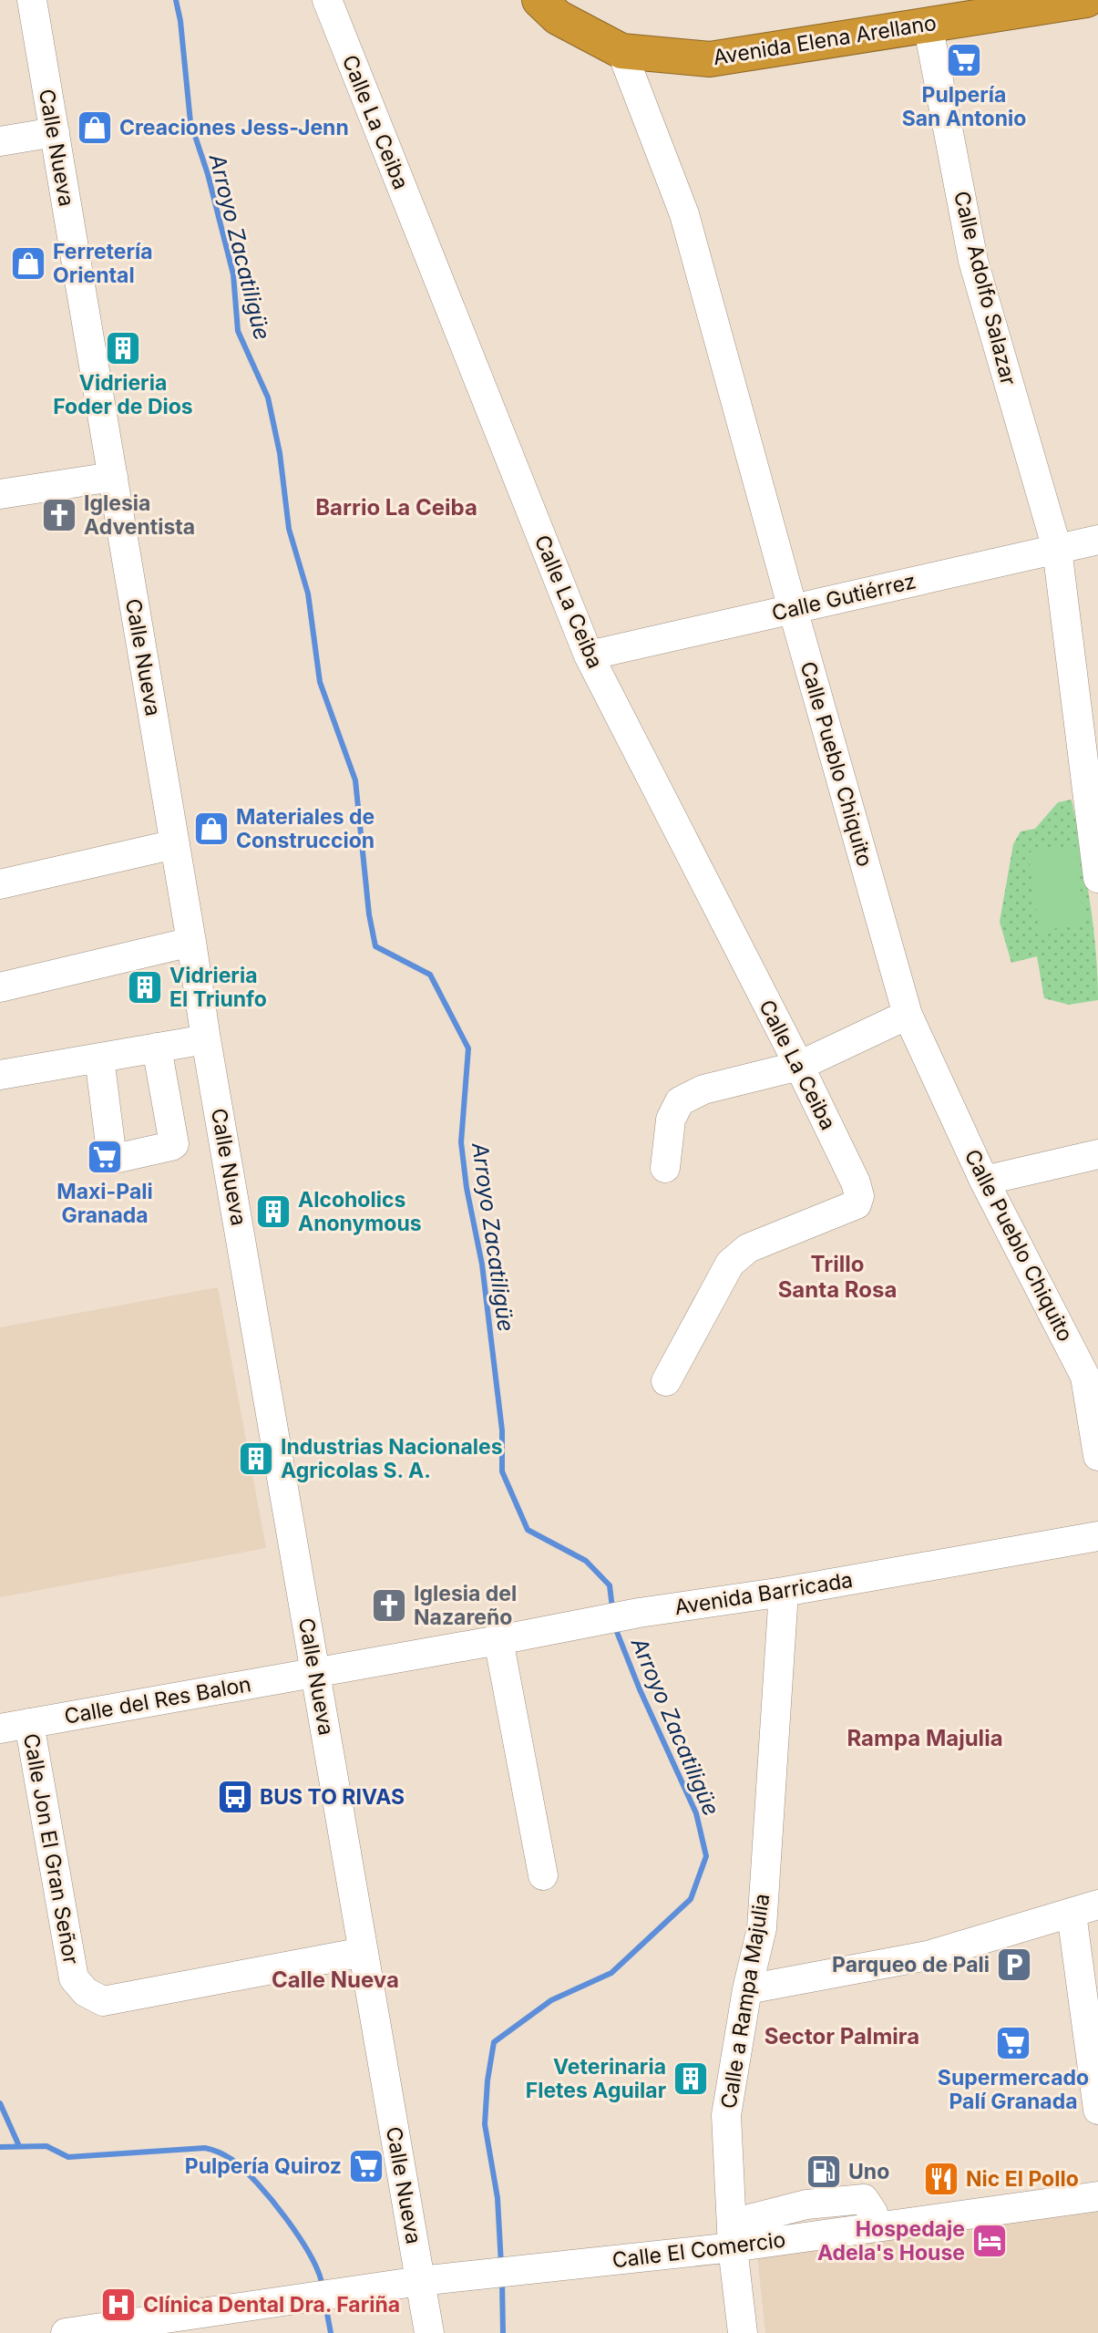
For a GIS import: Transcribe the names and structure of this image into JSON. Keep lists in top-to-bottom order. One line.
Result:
{"streets":{"highway":["Avenida Elena Arellano"],"street":["Calle La Ceiba","Calle Nueva","Calle Adolfo Salazar","Calle Gutiérrez","Calle Pueblo Chiquito","Avenida Barricada","Calle del Res Balon","Calle Jon El Gran Señor","Calle a Rampa Majulia","Calle El Comercio"]},"crossings":[["Avenida Elena Arellano","Calle Adolfo Salazar"],["Avenida Elena Arellano","Calle Pueblo Chiquito"],["Calle La Ceiba","Calle Gutiérrez"],["Calle Nueva","Avenida Barricada"],["Calle Nueva","Calle del Res Balon"],["Calle Nueva","Calle Jon El Gran Señor"],["Calle Nueva","Calle El Comercio"],["Calle Adolfo Salazar","Calle Gutiérrez"],["Calle Gutiérrez","Calle Pueblo Chiquito"],["Avenida Barricada","Calle del Res Balon"],["Avenida Barricada","Calle a Rampa Majulia"],["Calle del Res Balon","Calle Jon El Gran Señor"],["Calle a Rampa Majulia","Calle El Comercio"]],"districts":["Barrio La Ceiba","Trillo Santa Rosa","Rampa Majulia","Calle Nueva","Sector Palmira"],"water":["Arroyo Zacatiligüe"],"places":{"supermarket":["Pulpería San Antonio","Maxi-Pali Granada","Supermercado Palí Granada","Pulpería Quiroz"],"shop":["Creaciones Jess-Jenn","Ferretería Oriental","Materiales de Construccion"],"building":["Vidrieria Foder de Dios","Vidrieria El Triunfo","Alcoholics Anonymous","Industrias Nacionales Agricolas S. A.","Veterinaria Fletes Aguilar"],"church":["Iglesia Adventista","Iglesia del Nazareño"],"bus stop":["BUS TO RIVAS"],"parking":["Parqueo de Pali"],"fuel station":["Uno"],"restaurant":["Nic El Pollo"],"hotel":["Hospedaje Adela's House"],"hospital":["Clínica Dental Dra. Fariña"]}}
